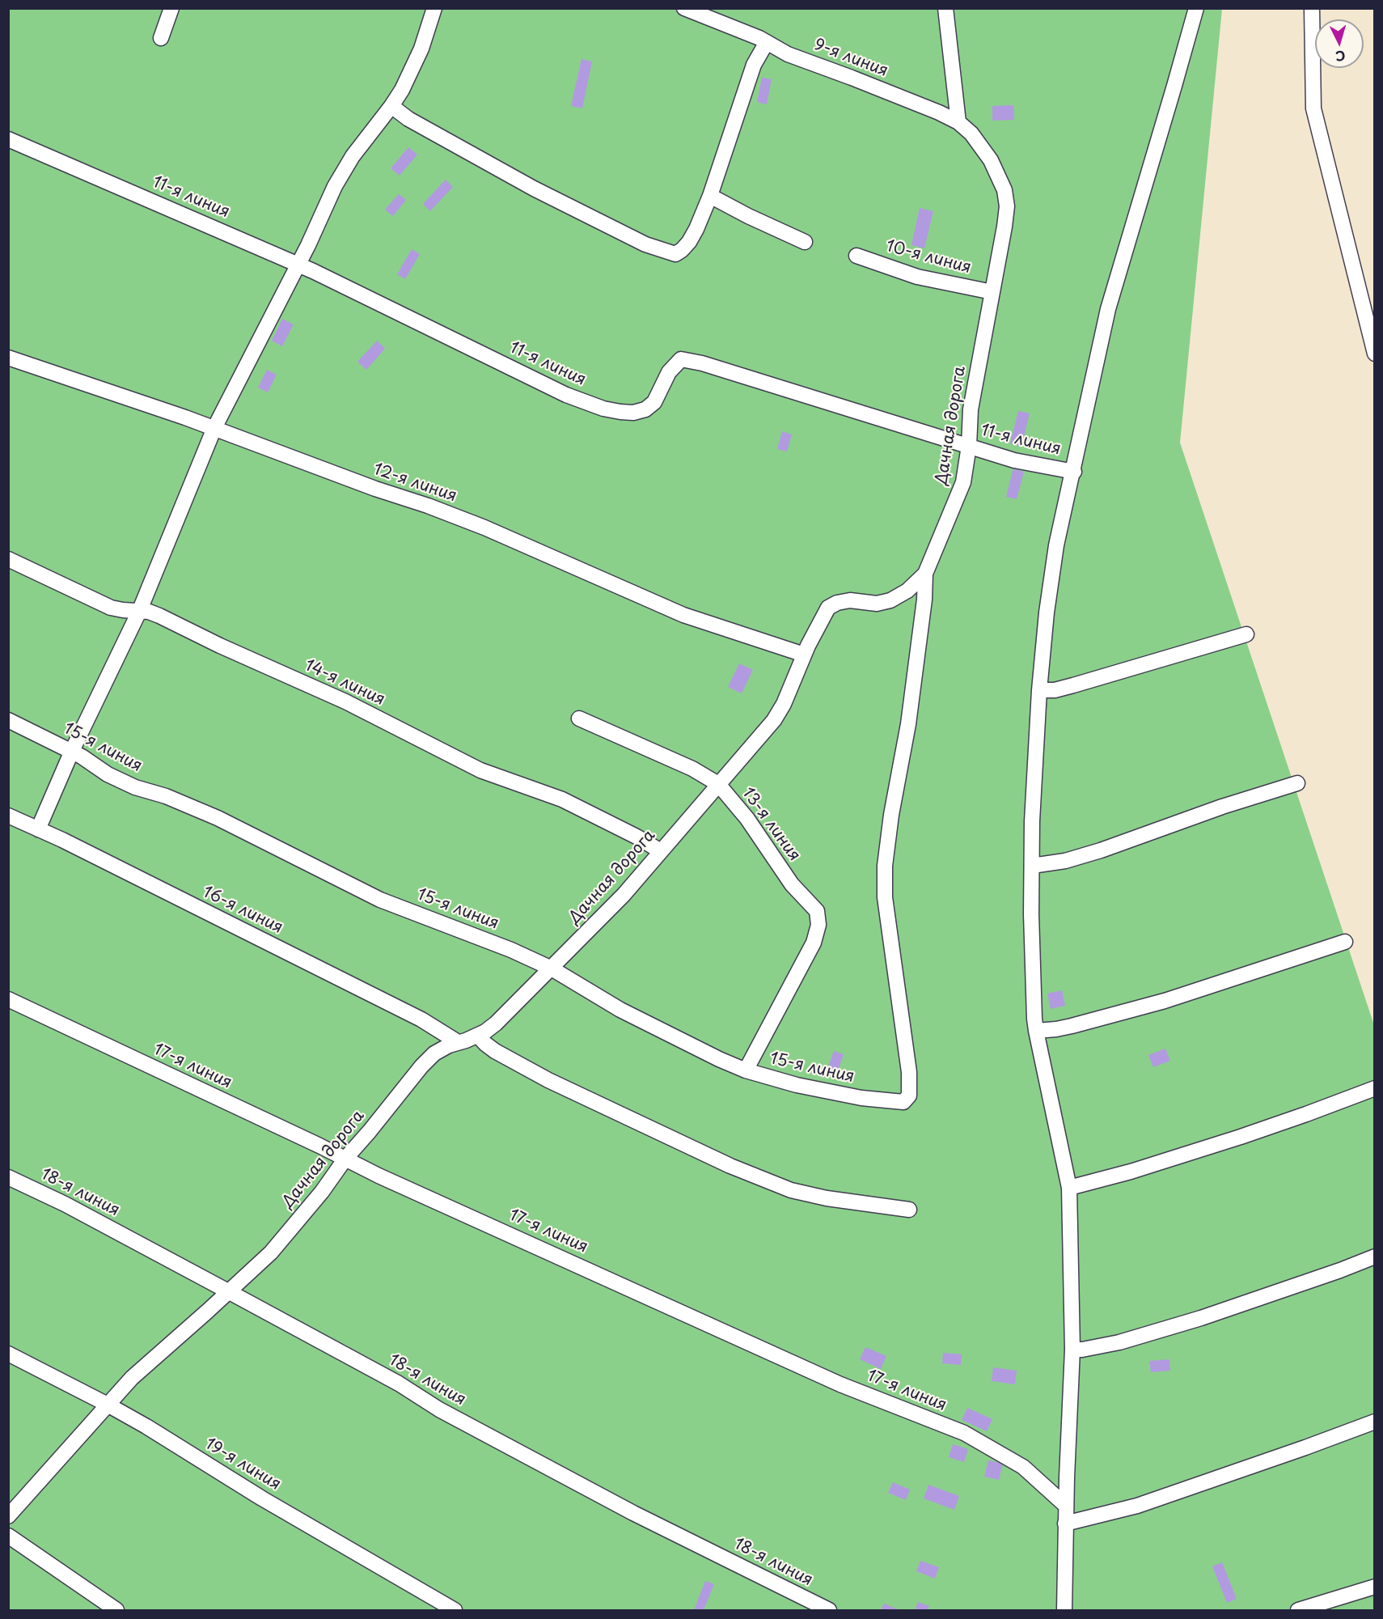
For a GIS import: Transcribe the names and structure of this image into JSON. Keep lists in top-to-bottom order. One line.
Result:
{"streets":{"street":["9-я линия","11-я линия","10-я линия","Дачная дорога","12-я линия","14-я линия","15-я линия","13-я линия","16-я линия","17-я линия","18-я линия","19-я линия"]},"crossings":[["9-я линия","Дачная дорога"],["11-я линия","Дачная дорога"],["10-я линия","Дачная дорога"],["Дачная дорога","12-я линия"],["Дачная дорога","14-я линия"],["Дачная дорога","15-я линия"],["Дачная дорога","13-я линия"],["Дачная дорога","16-я линия"],["Дачная дорога","17-я линия"],["Дачная дорога","18-я линия"],["Дачная дорога","19-я линия"],["15-я линия","13-я линия"]],"north":"bottom"}
